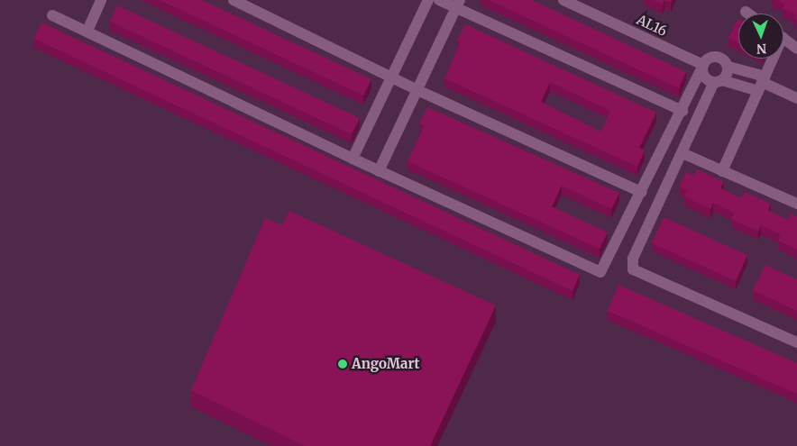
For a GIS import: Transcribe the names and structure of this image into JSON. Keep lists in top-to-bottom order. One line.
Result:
{"streets":{"street":["AL16"]},"places":["AngoMart"],"north":"bottom"}
